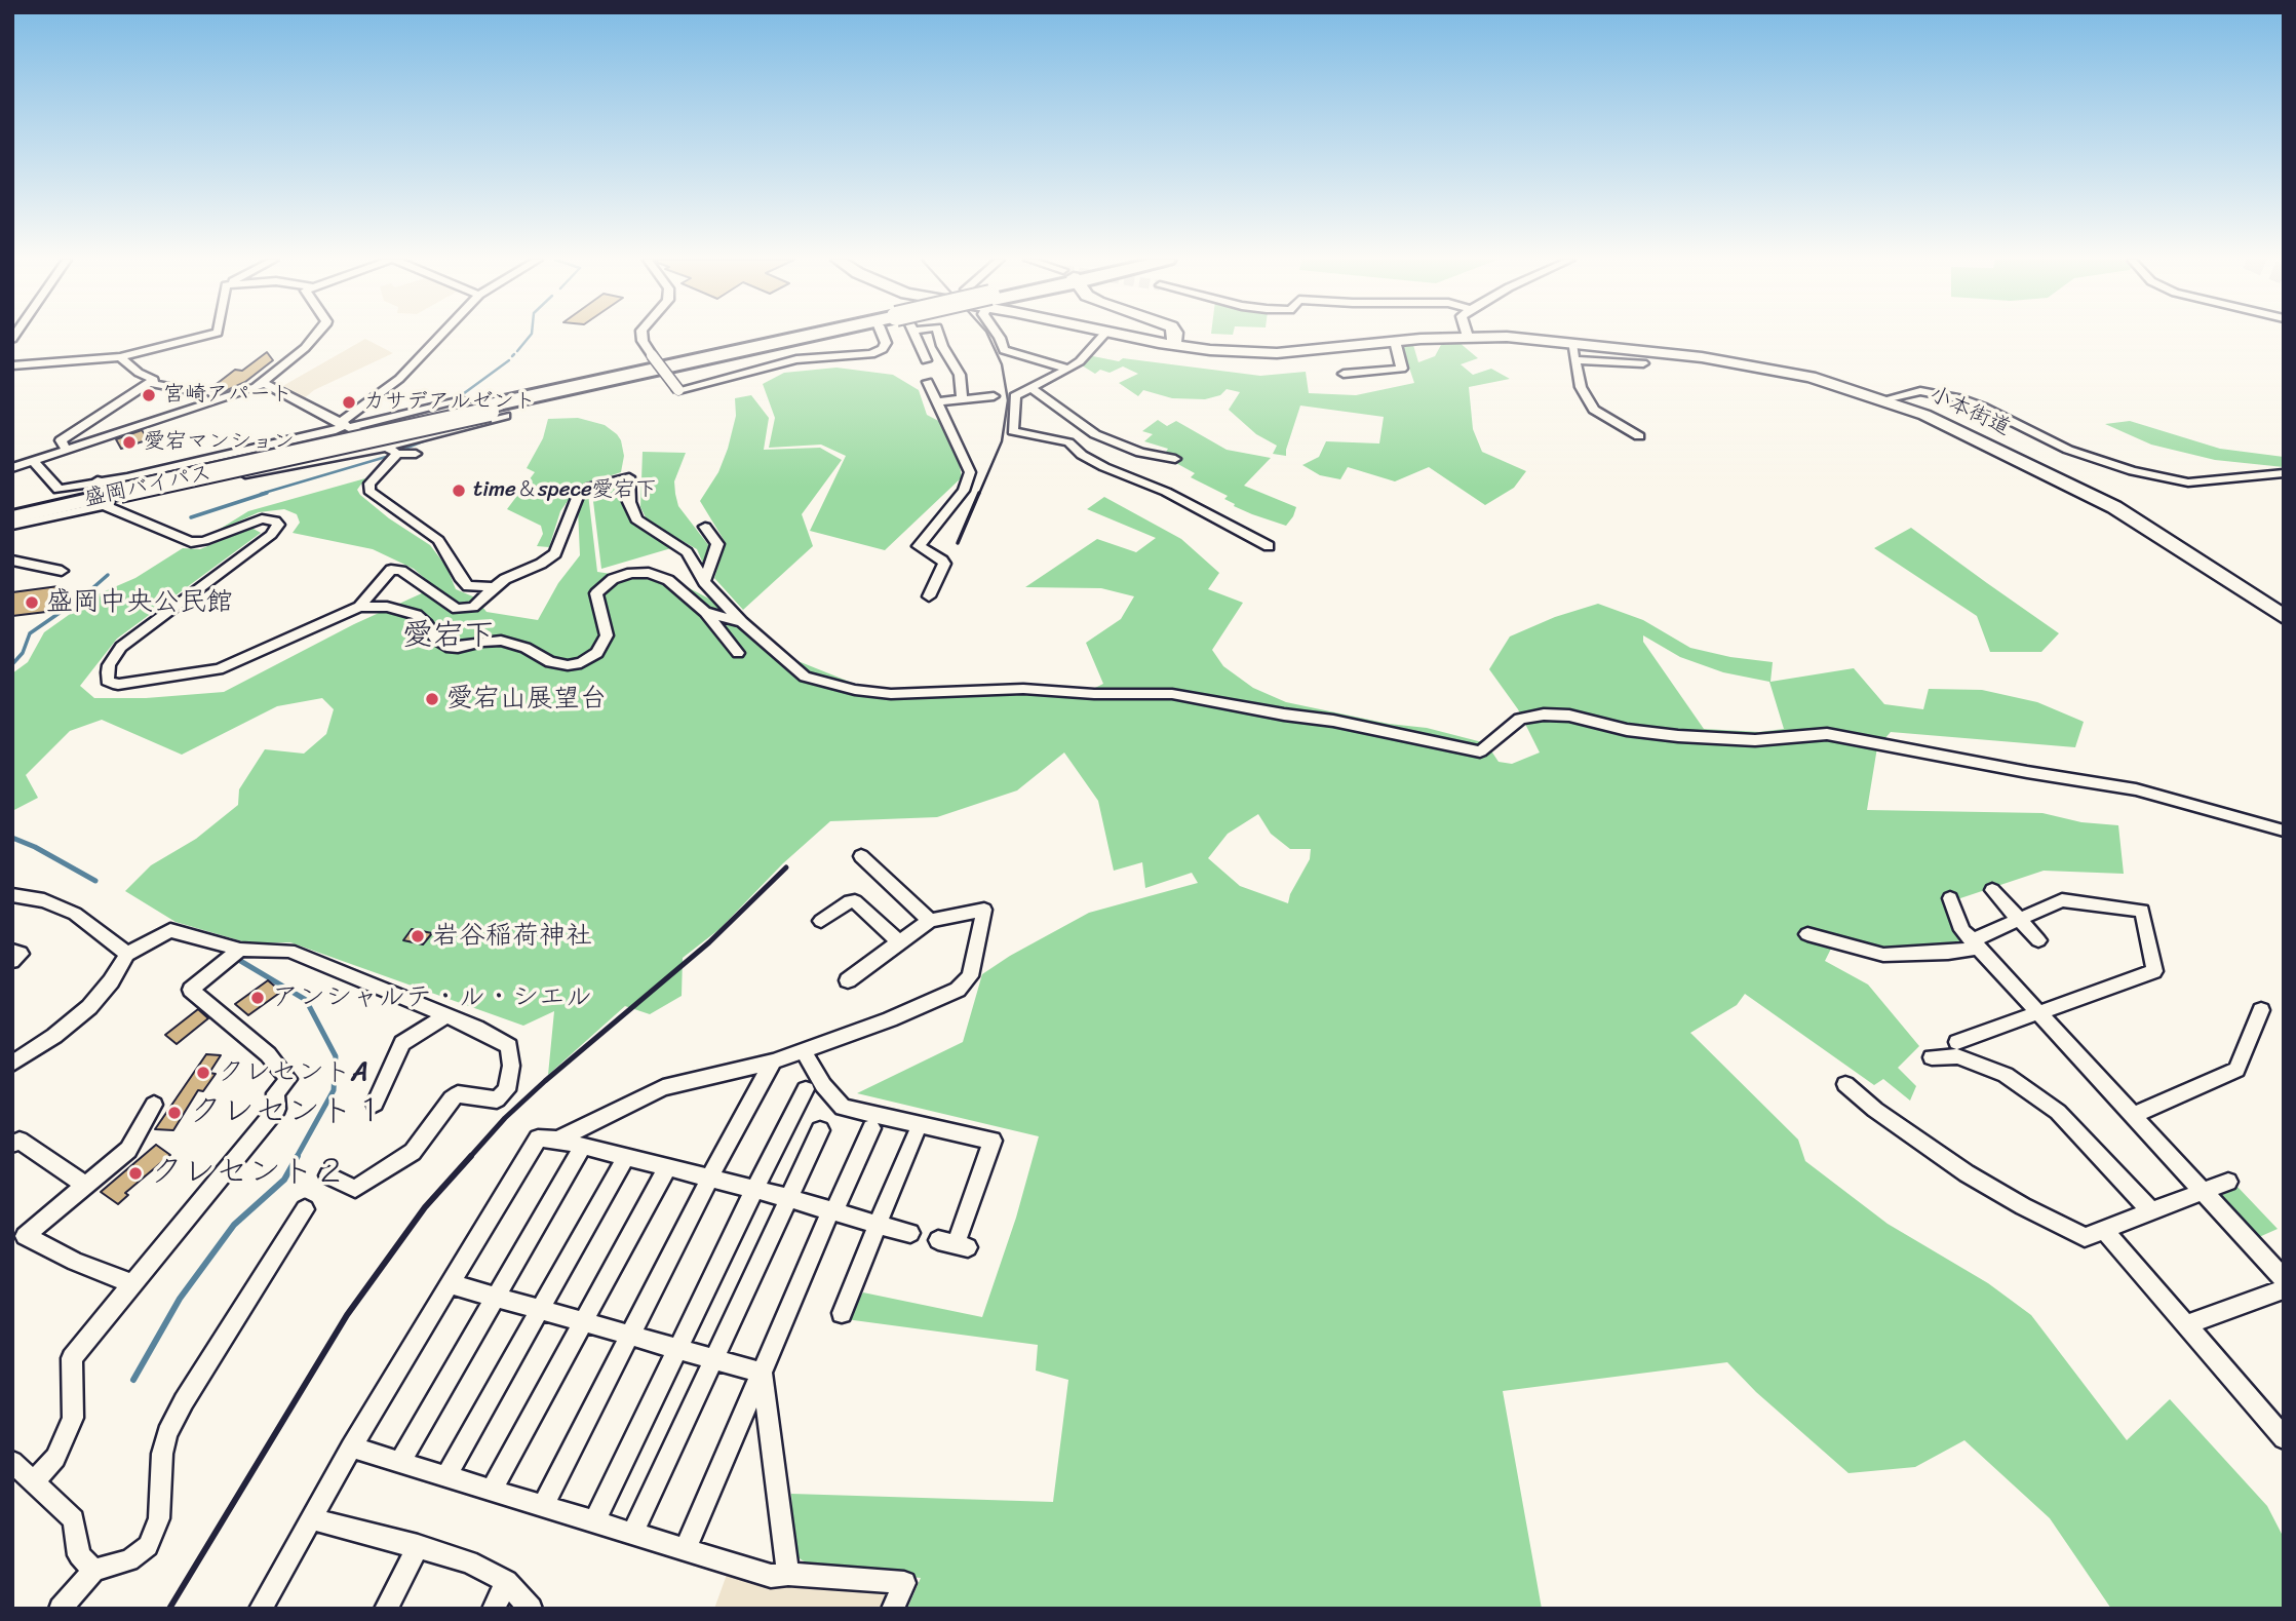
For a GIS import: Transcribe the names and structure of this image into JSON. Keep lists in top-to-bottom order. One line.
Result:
{"streets":{"highway":["盛岡バイパス"],"street":["小本街道"]},"districts":["愛宕下"],"places":["宮崎アパート","カサデアルゼント","愛宕マンション","time＆spece愛宕下","盛岡中央公民館","愛宕山展望台","岩谷稲荷神社","アンシャルテ・ル・シエル","クレセントA","クレセント１","クレセント２"]}
